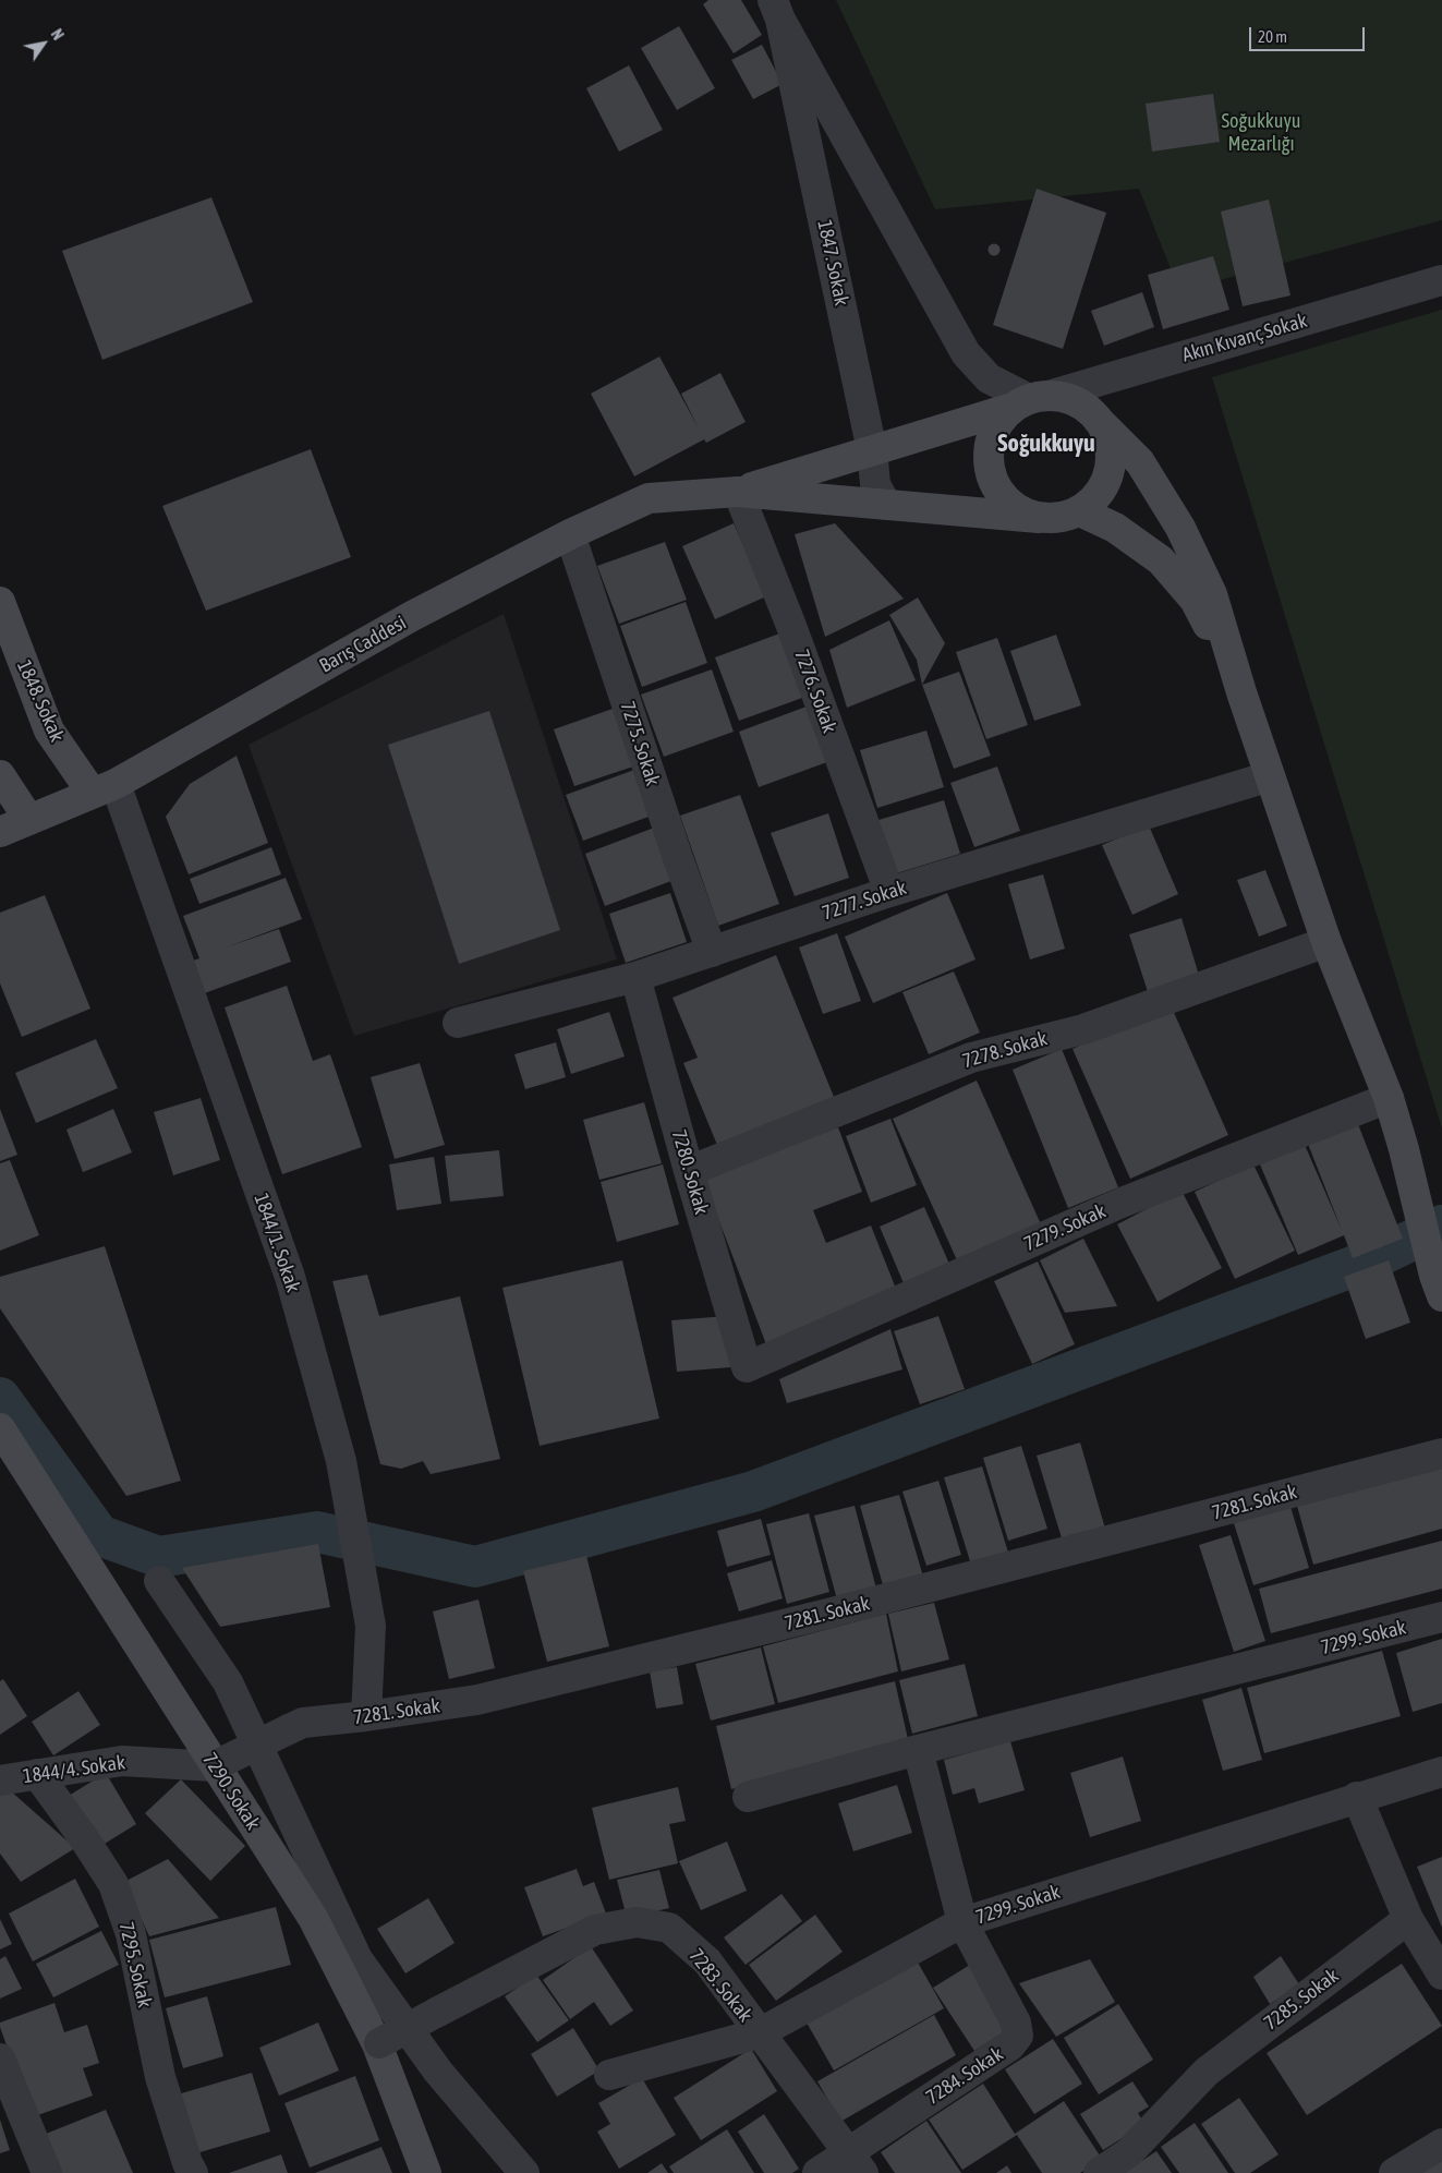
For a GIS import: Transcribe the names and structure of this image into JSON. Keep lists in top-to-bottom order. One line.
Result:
{"streets":{"street":["1847. Sokak","Akın Kıvanç Sokak","Barış Caddesi","7276. Sokak","1848. Sokak","7275. Sokak","7277. Sokak","7278. Sokak","7280. Sokak","7279. Sokak","1844/1. Sokak","7281. Sokak","7299. Sokak","1844/4. Sokak","7290. Sokak","7295. Sokak","7283. Sokak","7285. Sokak","7284. Sokak"]},"crossings":[["1847. Sokak","Akın Kıvanç Sokak"],["Barış Caddesi","7276. Sokak"],["Barış Caddesi","1848. Sokak"],["Barış Caddesi","7275. Sokak"],["Barış Caddesi","1844/1. Sokak"],["7276. Sokak","7277. Sokak"],["1848. Sokak","1844/1. Sokak"],["7275. Sokak","7277. Sokak"],["7277. Sokak","7280. Sokak"],["7278. Sokak","7280. Sokak"],["7280. Sokak","7279. Sokak"],["1844/1. Sokak","7281. Sokak"],["7281. Sokak","1844/4. Sokak"],["7281. Sokak","7290. Sokak"],["7299. Sokak","7283. Sokak"],["7299. Sokak","7284. Sokak"],["1844/4. Sokak","7290. Sokak"],["1844/4. Sokak","7295. Sokak"],["7290. Sokak","7283. Sokak"],["7283. Sokak","7284. Sokak"]],"districts":["Soğukkuyu"],"parks":["Soğukkuyu Mezarlığı"],"scale_bar":"20 m","north":"top right"}
